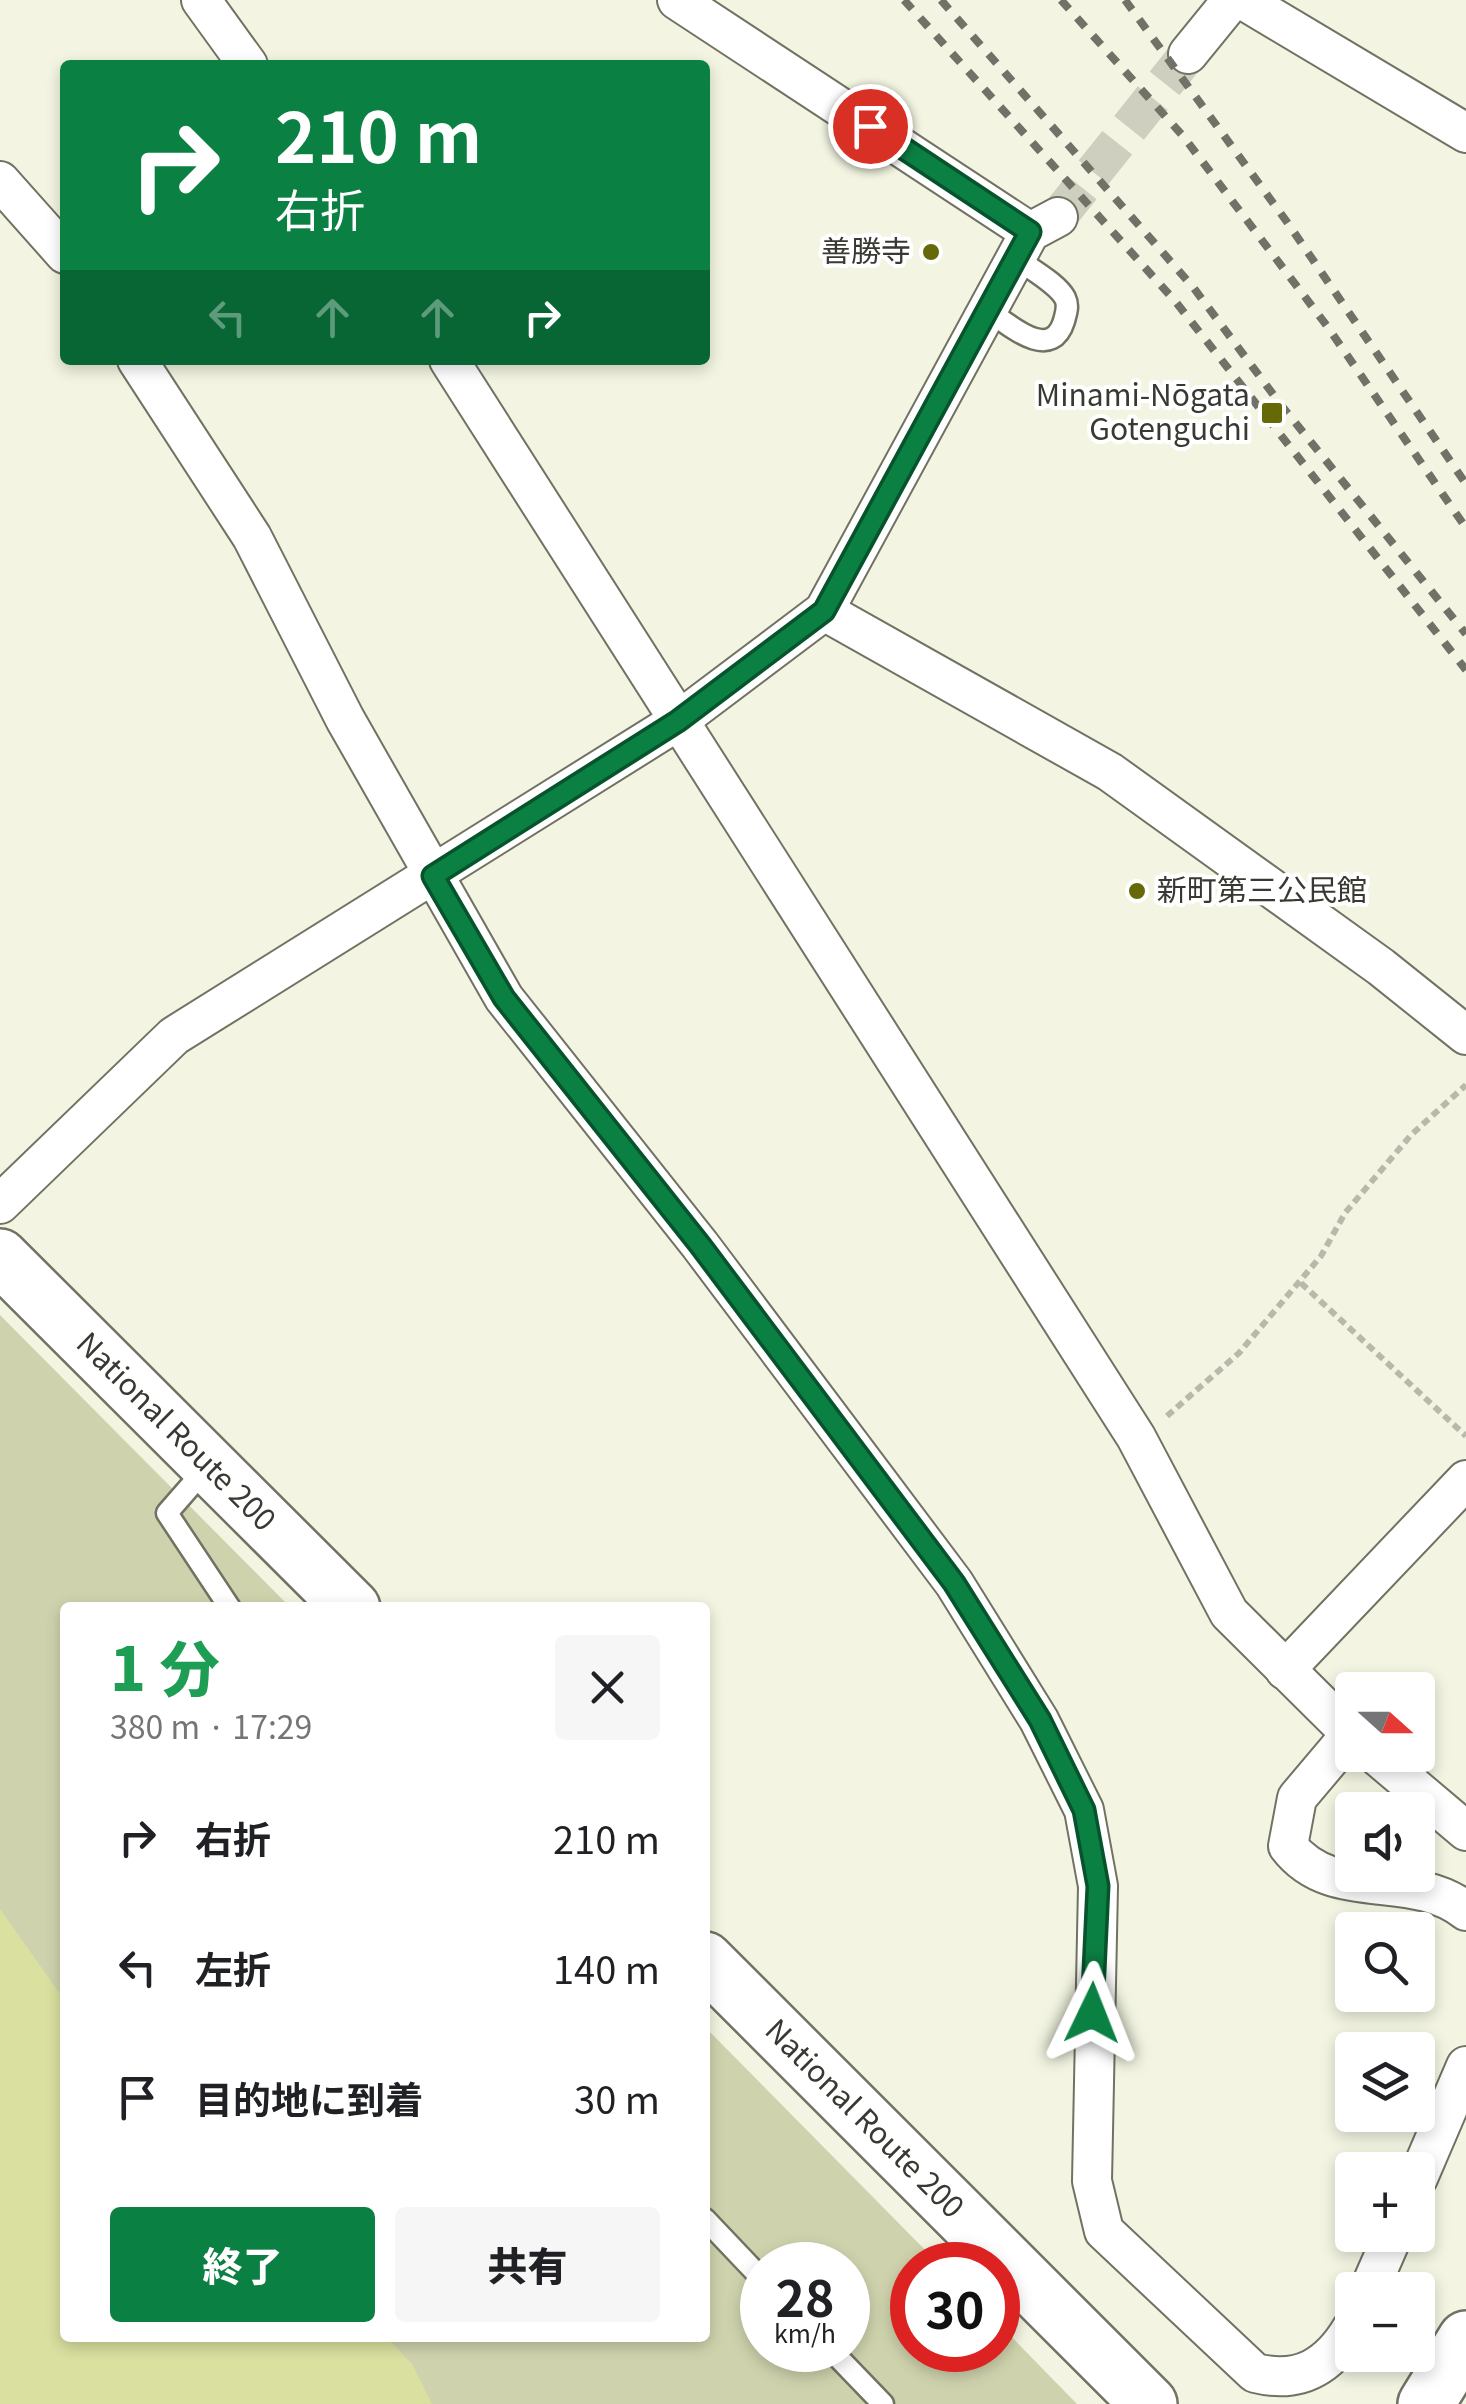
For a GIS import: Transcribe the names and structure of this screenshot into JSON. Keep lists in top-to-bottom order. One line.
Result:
{"streets":{"main road":["National Route 200"]},"places":{"other":["善勝寺","新町第三公民館"],"transit":["Minami-Nōgata Gotenguchi"]},"north":"right","page":{"turn":["210 m","右折"],"heading":["1 分","380 m · 17:29"],"map_buttons":["+","−"],"list":[{"name":"右折","value":"210 m"},{"name":"左折","value":"140 m"},{"name":"目的地に到着","value":"30 m"}],"buttons":["終了","共有"],"speed":"28 km/h","limit":"30"}}
